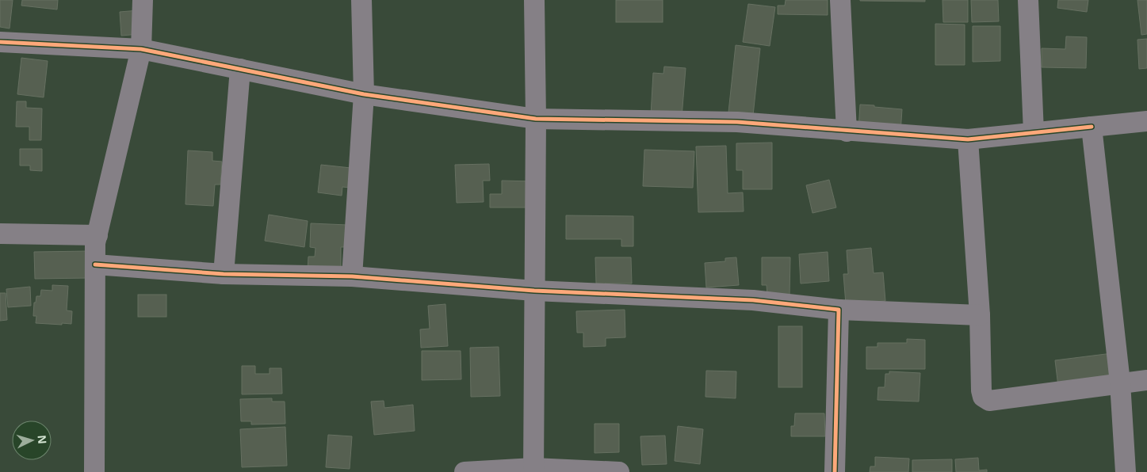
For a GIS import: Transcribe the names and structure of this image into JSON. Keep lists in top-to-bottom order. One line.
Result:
{"north":"right"}
